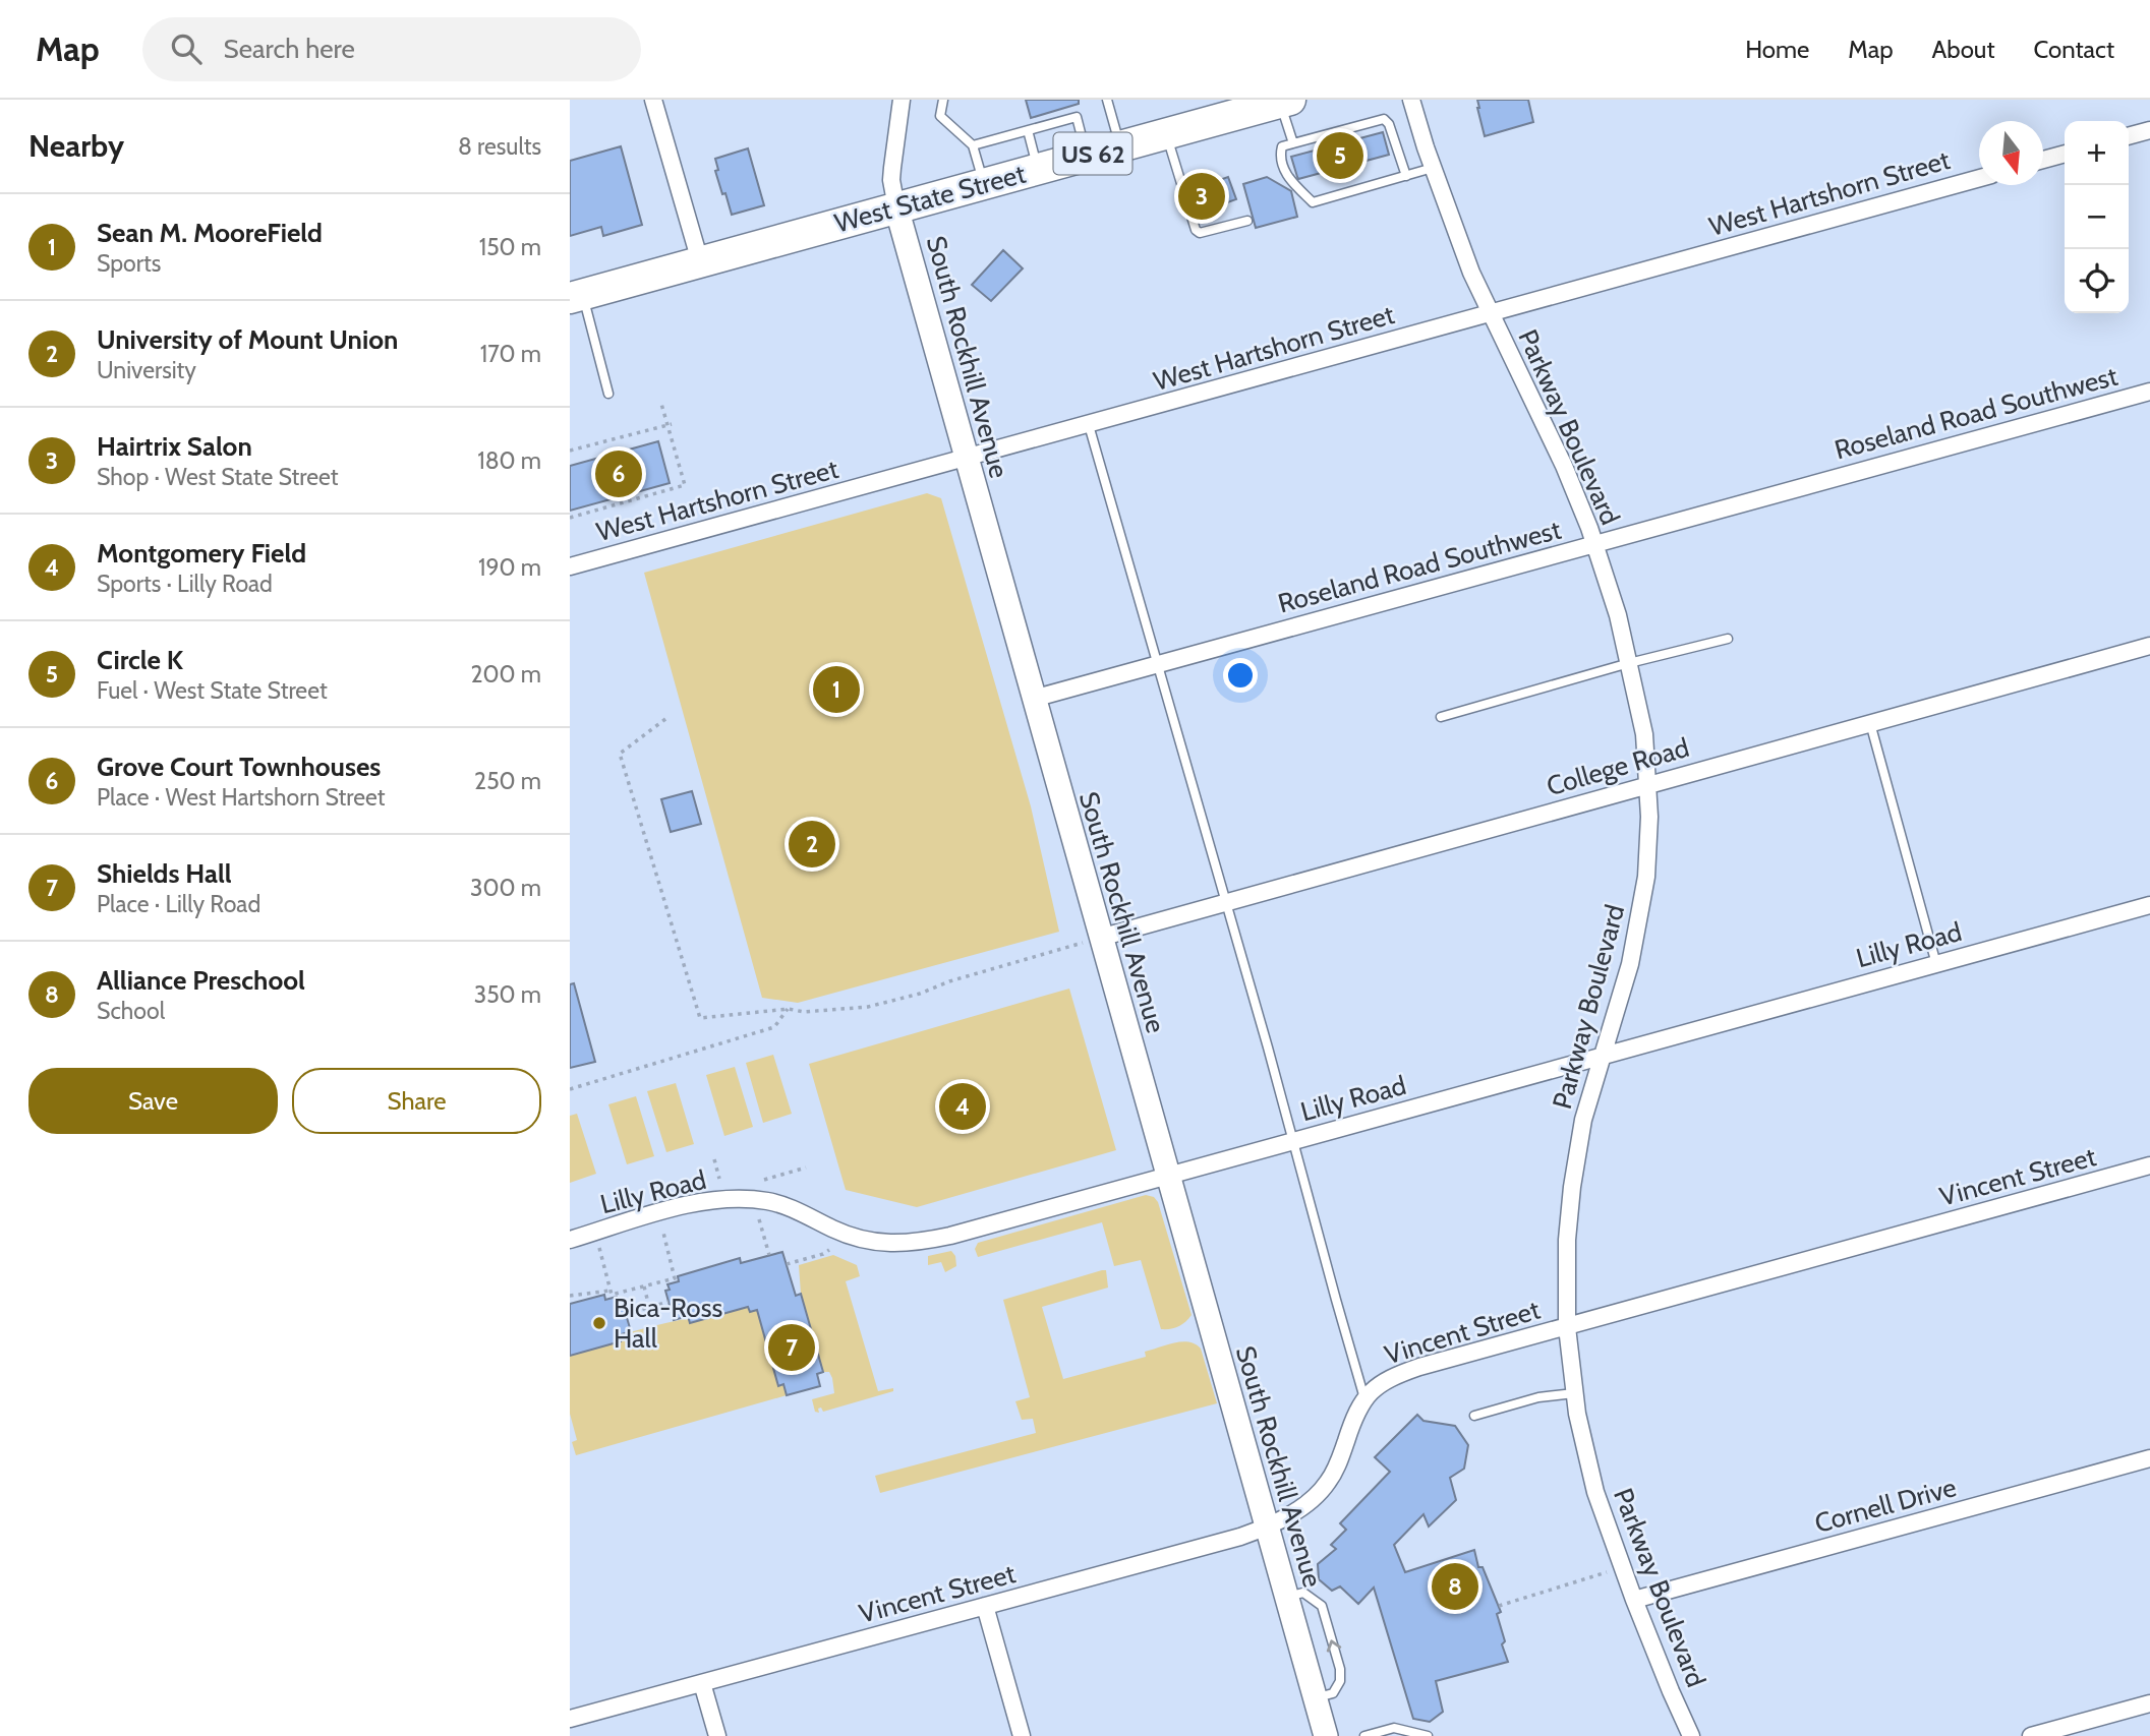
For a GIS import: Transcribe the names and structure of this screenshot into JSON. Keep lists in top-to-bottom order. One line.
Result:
{"streets":{"highway":["US 62","West State Street"],"street":["West Hartshorn Street","South Rockhill Avenue","Roseland Road Southwest","Parkway Boulevard","College Road","Lilly Road","Vincent Street","Cornell Drive"]},"crossings":[["West Hartshorn Street","South Rockhill Avenue"],["West Hartshorn Street","Parkway Boulevard"],["West State Street","South Rockhill Avenue"],["South Rockhill Avenue","Roseland Road Southwest"],["South Rockhill Avenue","College Road"],["South Rockhill Avenue","Lilly Road"],["South Rockhill Avenue","Vincent Street"],["Roseland Road Southwest","Parkway Boulevard"],["Parkway Boulevard","College Road"],["Parkway Boulevard","Lilly Road"],["Parkway Boulevard","Vincent Street"],["Parkway Boulevard","Cornell Drive"]],"places":["Bica-Ross Hall"],"north":"bottom","page":{"header":"Map","search":"Search here","nav":["Home","Map","About","Contact"],"heading":["Nearby","8 results"],"map_buttons":["+","−"],"pins":["5","3","6","1","2","4","7","8"],"list":[{"mark":"1","name":"Sean M. MooreField","note":"Sports","value":"150 m"},{"mark":"2","name":"University of Mount Union","note":"University","value":"170 m"},{"mark":"3","name":"Hairtrix Salon","note":"Shop · West State Street","value":"180 m"},{"mark":"4","name":"Montgomery Field","note":"Sports · Lilly Road","value":"190 m"},{"mark":"5","name":"Circle K","note":"Fuel · West State Street","value":"200 m"},{"mark":"6","name":"Grove Court Townhouses","note":"Place · West Hartshorn Street","value":"250 m"},{"mark":"7","name":"Shields Hall","note":"Place · Lilly Road","value":"300 m"},{"mark":"8","name":"Alliance Preschool","note":"School","value":"350 m"}],"buttons":["Save","Share"]}}
